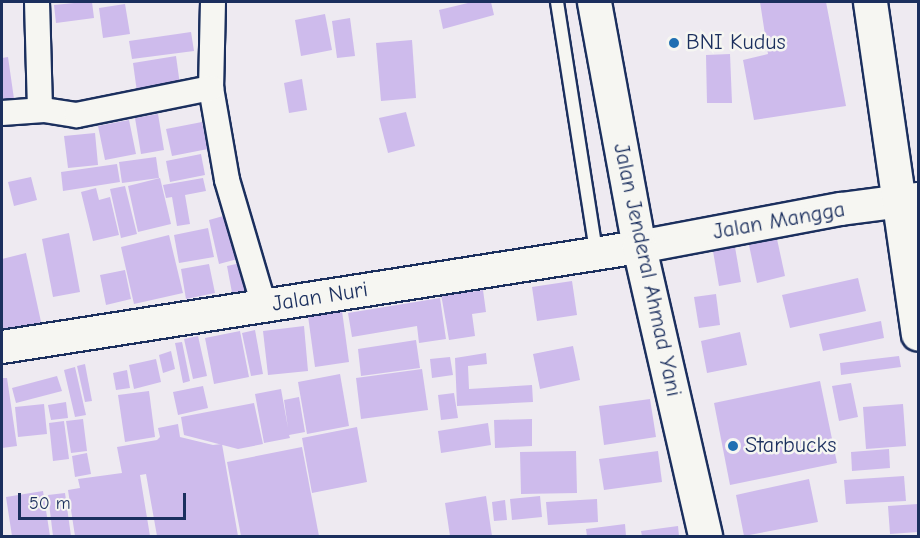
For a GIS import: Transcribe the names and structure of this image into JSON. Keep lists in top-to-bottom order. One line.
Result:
{"streets":{"main road":["Jalan Jenderal Ahmad Yani"],"street":["Jalan Mangga","Jalan Nuri"]},"crossings":[["Jalan Mangga","Jalan Jenderal Ahmad Yani"],["Jalan Mangga","Jalan Nuri"],["Jalan Jenderal Ahmad Yani","Jalan Nuri"]],"places":["BNI Kudus","Starbucks"],"scale_bar":"50 m"}
